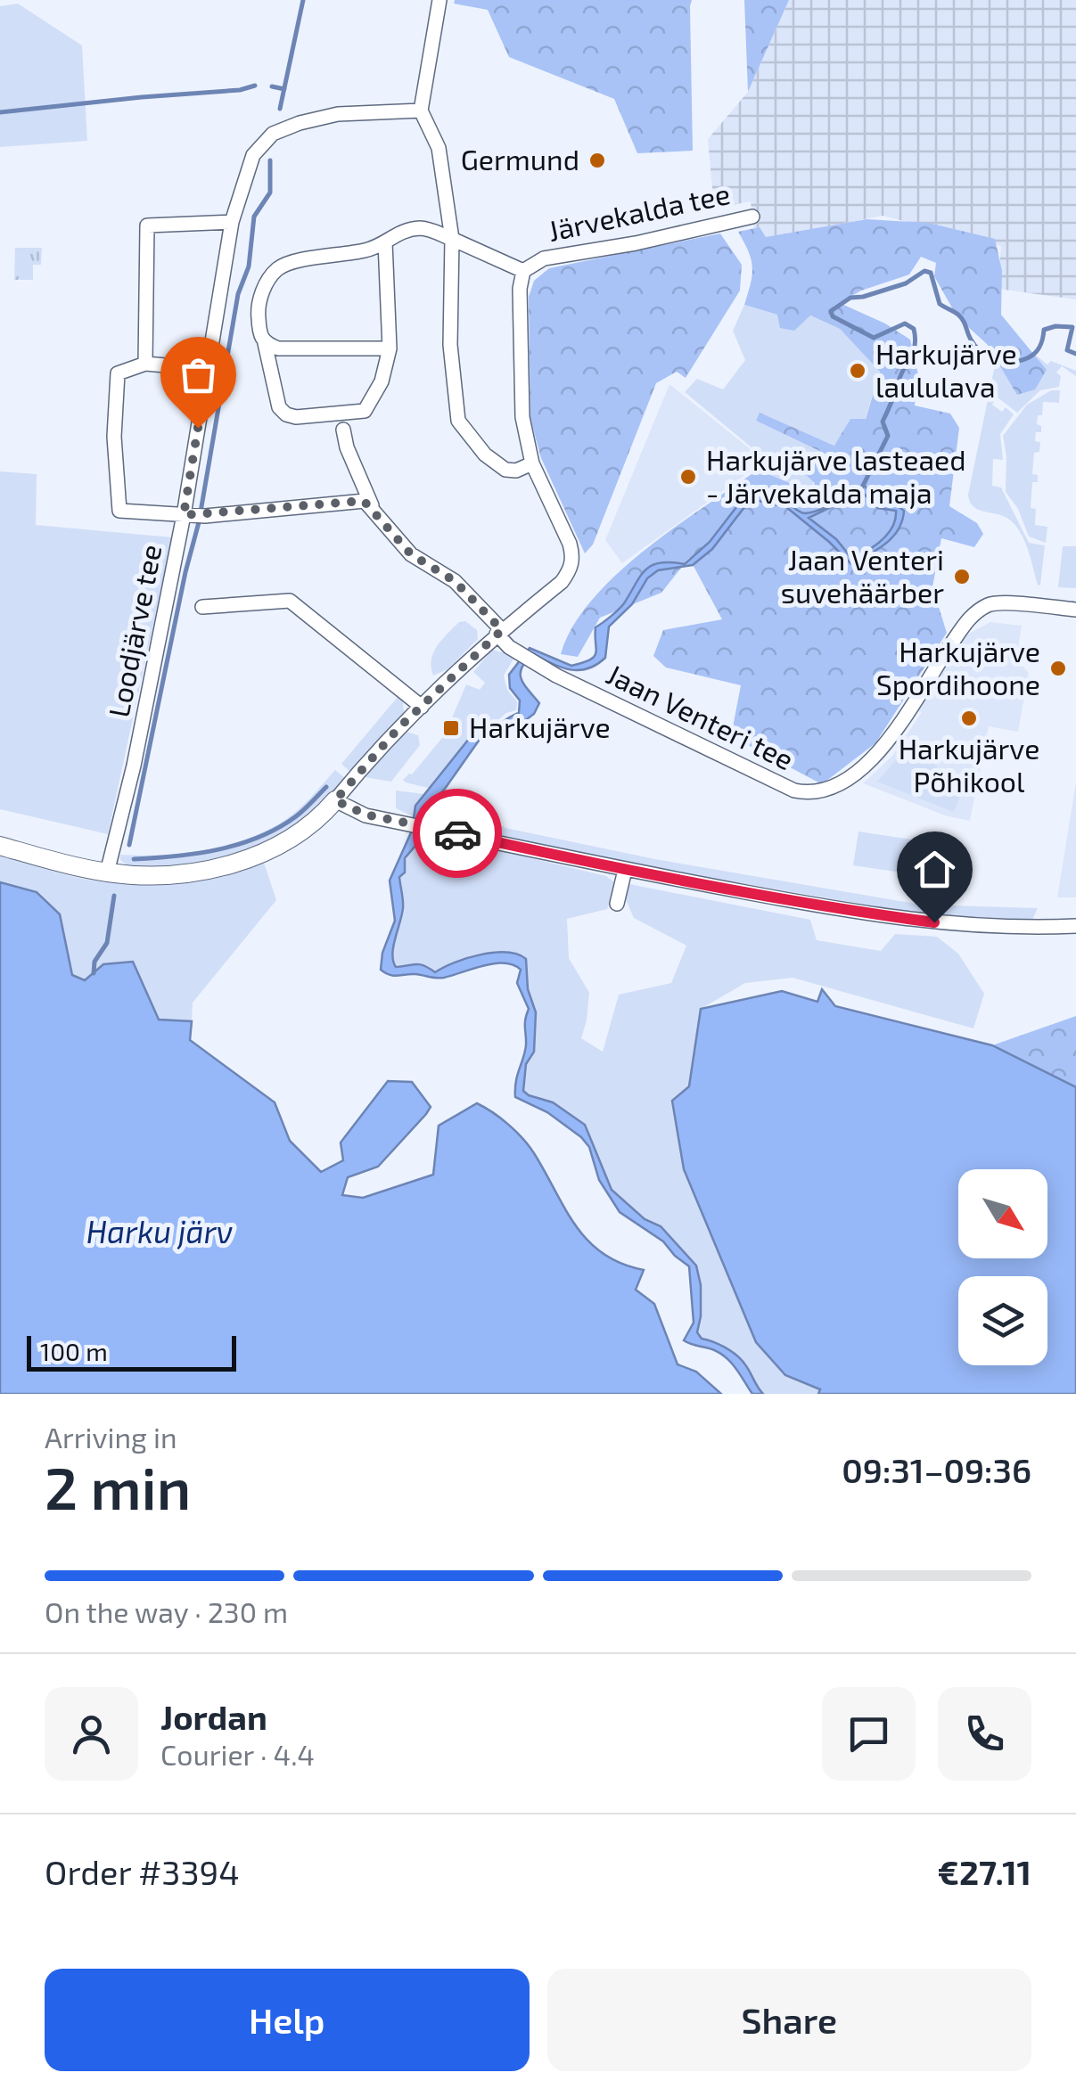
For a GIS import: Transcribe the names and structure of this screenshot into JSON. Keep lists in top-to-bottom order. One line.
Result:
{"streets":{"street":["Järvekalda tee","Loodjärve tee","Jaan Venteri tee"]},"crossings":[["Järvekalda tee","Loodjärve tee"],["Järvekalda tee","Jaan Venteri tee"]],"water":["Harku järv"],"places":{"other":["Germund","Harkujärve laululava","Harkujärve lasteaed - Järvekalda maja","Jaan Venteri suvehäärber","Harkujärve Spordihoone","Harkujärve Põhikool"],"transit":["Harkujärve"]},"scale_bar":"100 m","north":"bottom right","page":{"scale":"100 m","heading":["2 min","Arriving in","09:31–09:36"],"panel":["Jordan","Courier · 4.4","Order #3394","€27.11"],"bar":"On the way · 230 m","buttons":["Help","Share"]}}
